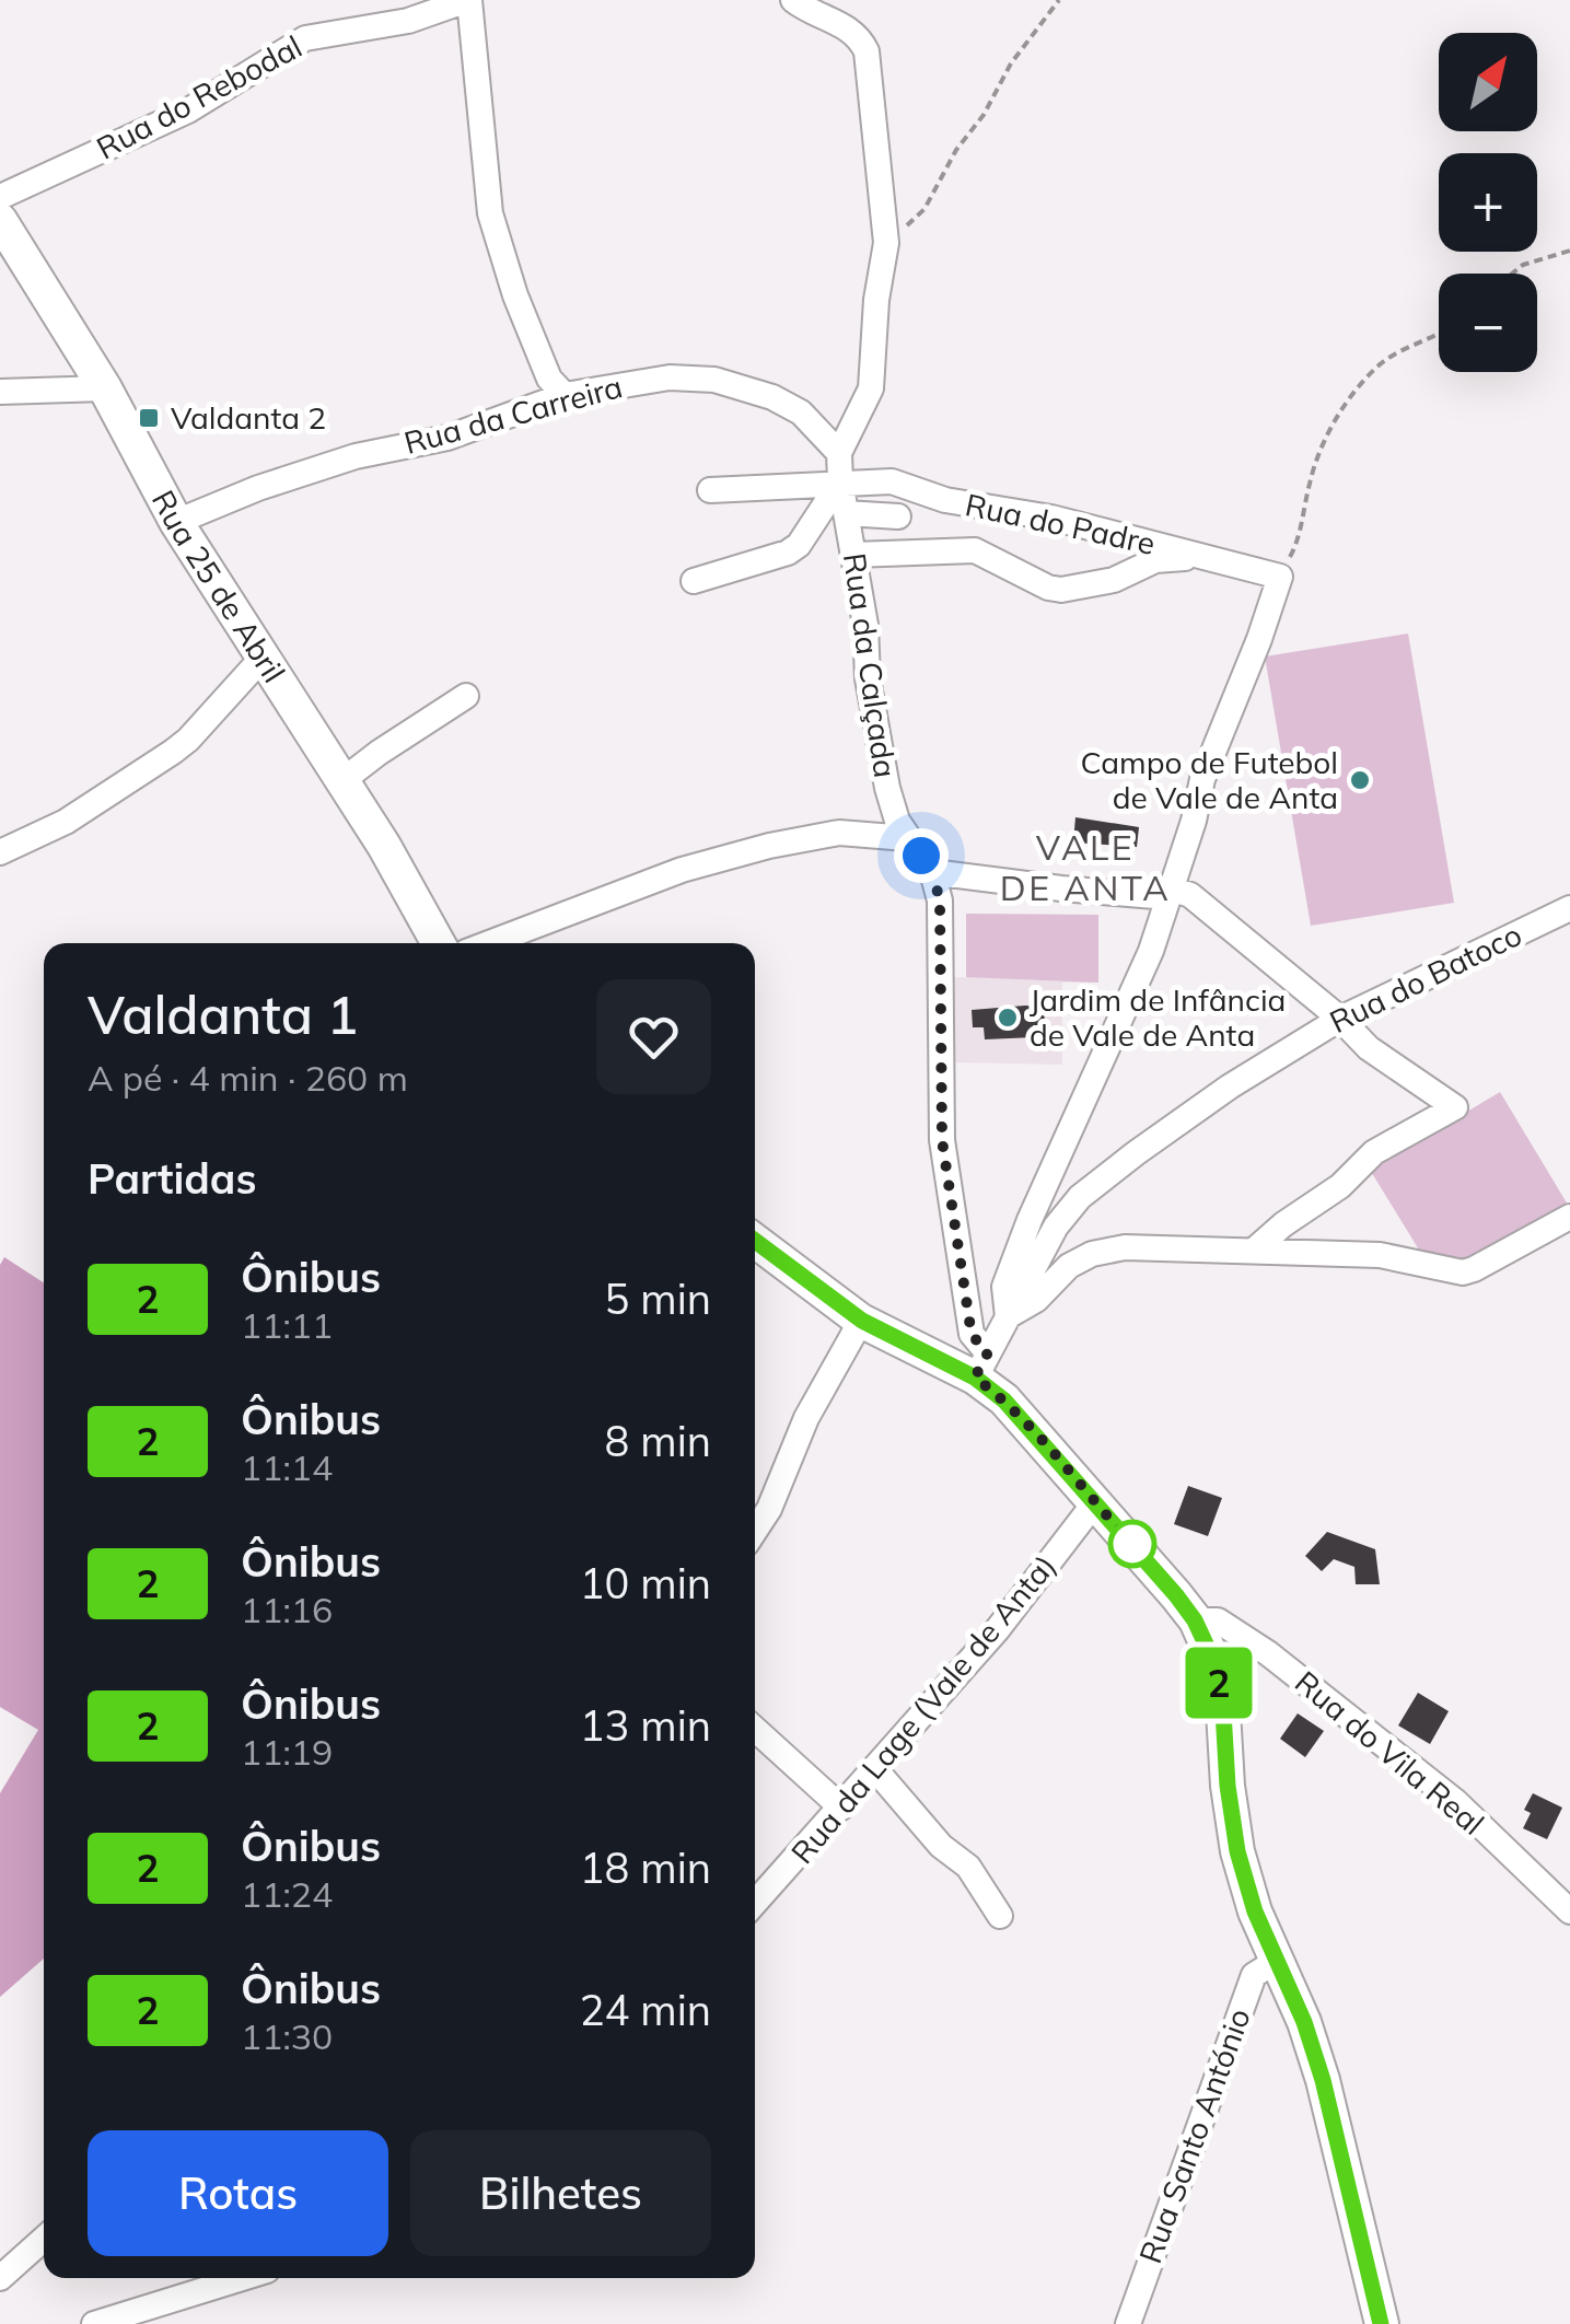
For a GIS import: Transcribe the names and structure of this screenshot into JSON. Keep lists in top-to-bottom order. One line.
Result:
{"streets":{"main road":["Rua 25 de Abril"],"street":["Rua do Rebodal","Rua da Carreira","Rua do Padre","Rua da Calçada","Rua do Batoco","Rua da Lage (Vale de Anta)","Rua do Vila Real","Rua Santo António"]},"crossings":[["Rua da Carreira","Rua 25 de Abril"],["Rua da Carreira","Rua da Calçada"],["Rua do Padre","Rua da Calçada"],["Rua da Calçada","Rua do Batoco"]],"districts":["VALE DE ANTA"],"places":{"transit":["Valdanta 2"],"other":["Campo de Futebol de Vale de Anta","Jardim de Infância de Vale de Anta"]},"lines":["bus line 2"],"north":"top right","page":{"on_map":"2","map_buttons":["+","−"],"heading":[["Valdanta 1","A pé · 4 min · 260 m"],"Partidas"],"list":[{"mark":"2","name":"Ônibus","note":"11:11","value":"5 min"},{"mark":"2","name":"Ônibus","note":"11:14","value":"8 min"},{"mark":"2","name":"Ônibus","note":"11:16","value":"10 min"},{"mark":"2","name":"Ônibus","note":"11:19","value":"13 min"},{"mark":"2","name":"Ônibus","note":"11:24","value":"18 min"},{"mark":"2","name":"Ônibus","note":"11:30","value":"24 min"}],"buttons":["Rotas","Bilhetes"]}}
